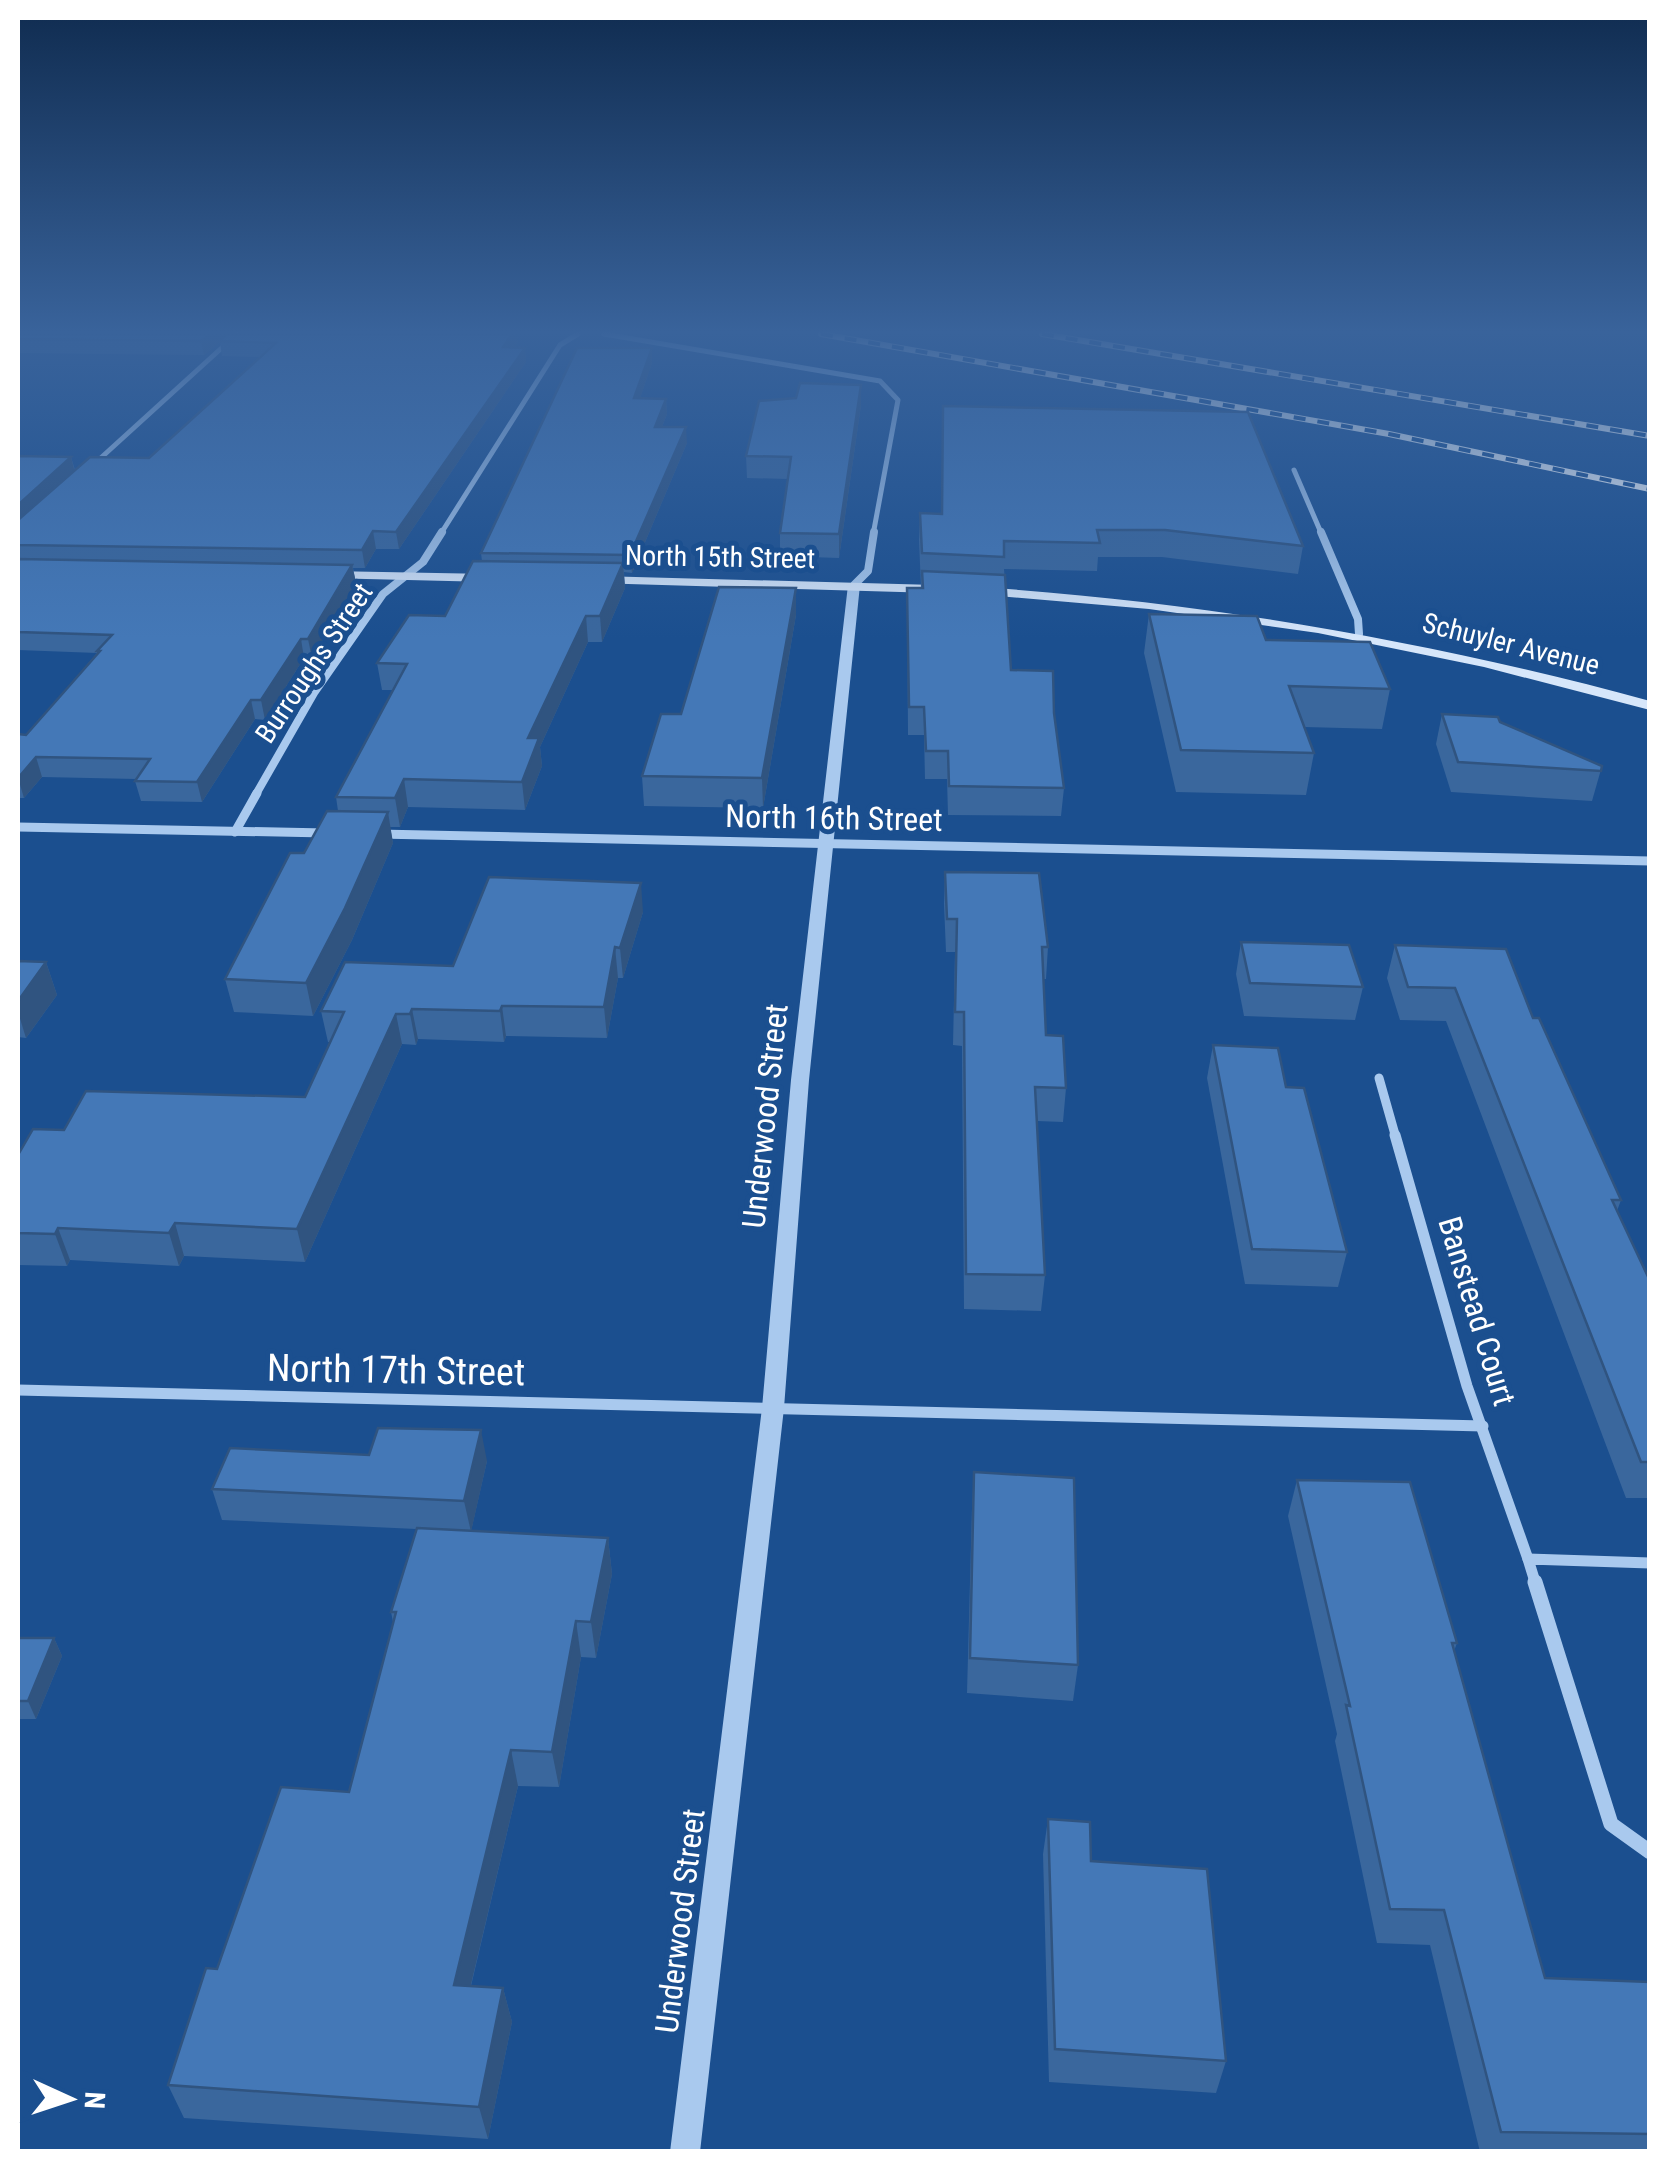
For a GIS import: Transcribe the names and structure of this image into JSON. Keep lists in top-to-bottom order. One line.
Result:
{"streets":{"main road":["North 15th Street","Schuyler Avenue"],"street":["Burroughs Street","North 16th Street","Underwood Street","Banstead Court","North 17th Street"]},"crossings":[["North 15th Street","Underwood Street"],["North 16th Street","Underwood Street"],["Underwood Street","North 17th Street"],["Banstead Court","North 17th Street"]],"north":"right"}
